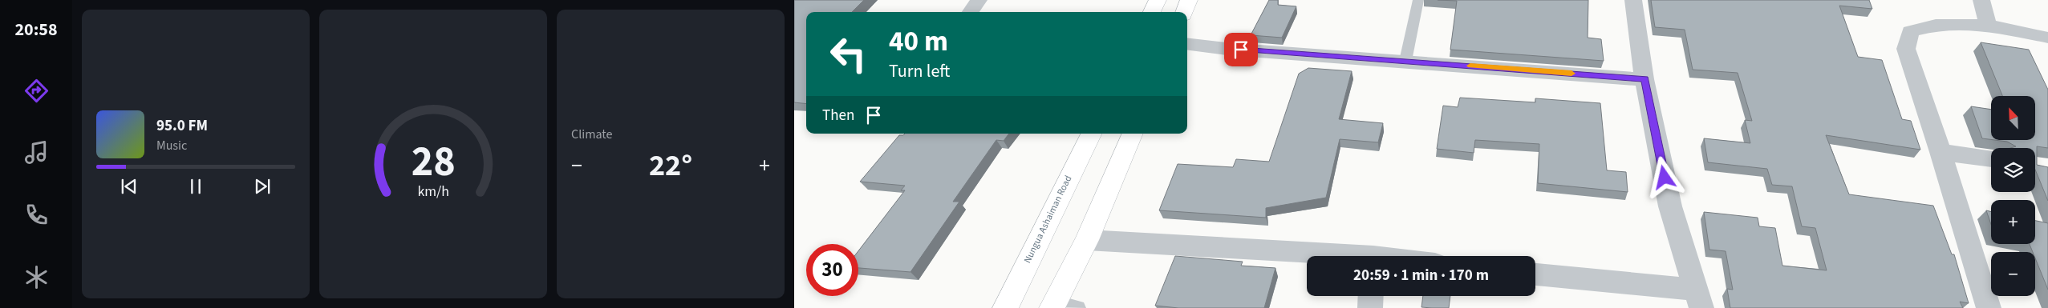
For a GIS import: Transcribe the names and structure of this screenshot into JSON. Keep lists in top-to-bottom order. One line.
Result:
{"streets":{"main road":["Nungua Ashaiman Road"]},"north":"top left","page":{"tabs":"20:58","tile":"Climate","turn":["40 m","Turn left"],"map_buttons":["+","−"],"then":"Then","song":["95.0 FM","Music"],"heat":["−","22°","+"],"limit":"30","trip":"20:59 · 1 min · 170 m","gauge":["28","km/h"]}}
